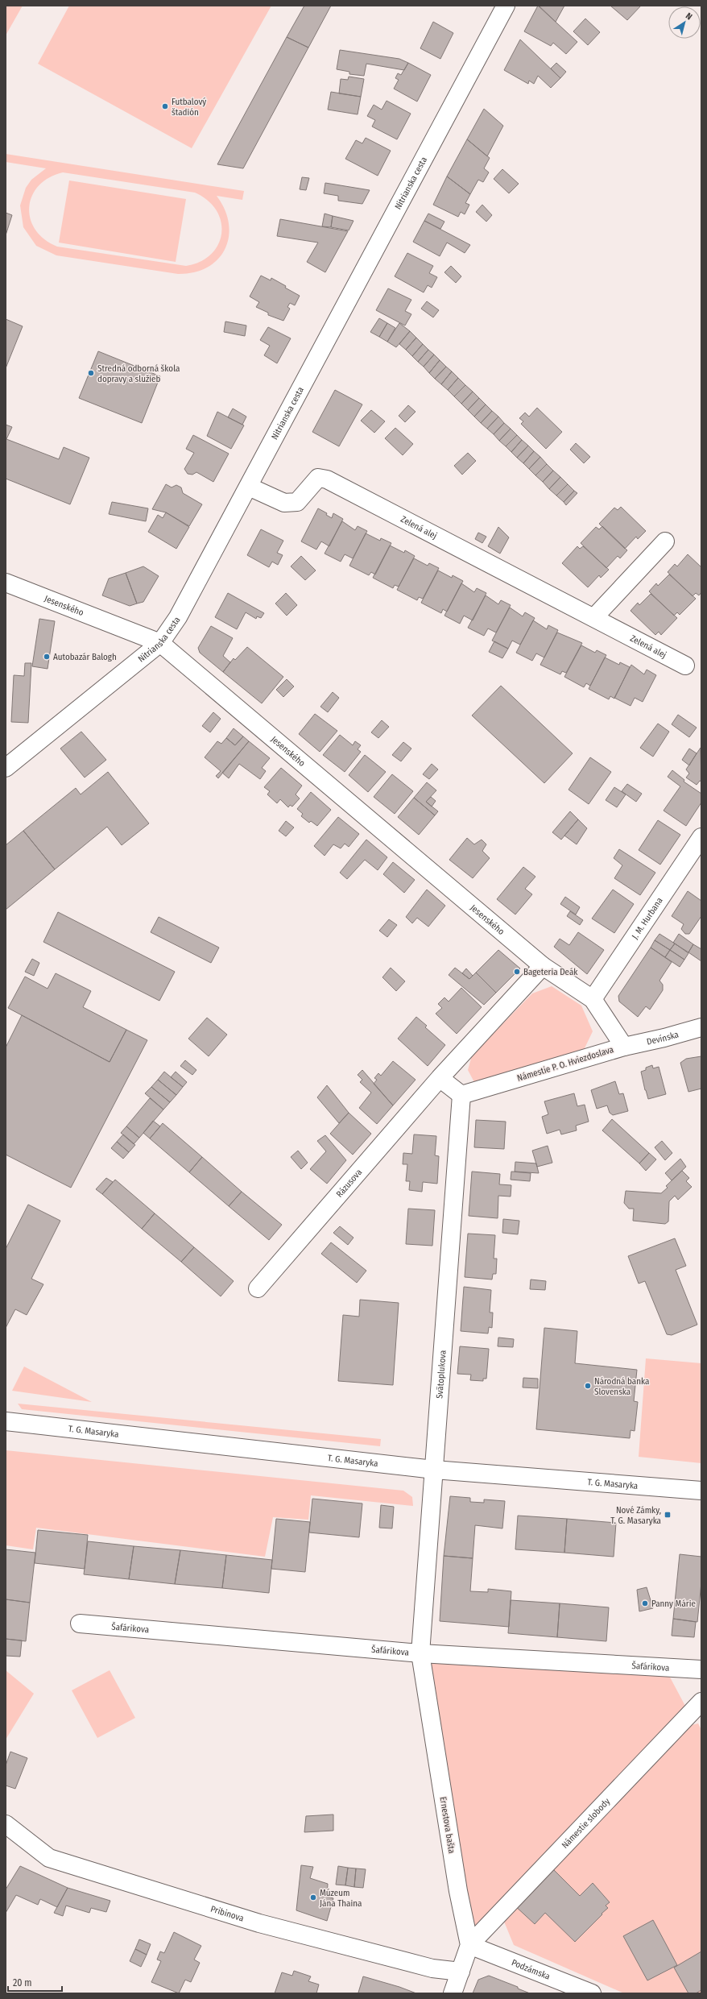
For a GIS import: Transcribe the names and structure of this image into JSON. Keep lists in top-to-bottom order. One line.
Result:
{"streets":{"street":["Nitrianska cesta","Zelená alej","Jesenského","J. M. Hurbana","Devínska","Námestie P. O. Hviezdoslava","Rázusova","Svätoplukova","T. G. Masaryka","Šafárikova","Námestie slobody","Ernestova bašta","Pribinova","Podzámska"]},"crossings":[["Nitrianska cesta","Zelená alej"],["Nitrianska cesta","Jesenského"],["Jesenského","Námestie P. O. Hviezdoslava"],["J. M. Hurbana","Námestie P. O. Hviezdoslava"],["Devínska","Námestie P. O. Hviezdoslava"],["Námestie P. O. Hviezdoslava","Svätoplukova"],["Svätoplukova","T. G. Masaryka"],["Svätoplukova","Šafárikova"],["Svätoplukova","Ernestova bašta"],["Šafárikova","Ernestova bašta"],["Námestie slobody","Ernestova bašta"],["Námestie slobody","Podzámska"],["Ernestova bašta","Podzámska"]],"places":{"other":["Futbalový štadión","Stredná odborná škola dopravy a služieb","Autobazár Balogh","Bageteria Deák","Národná banka Slovenska","Panny Márie","Múzeum Jána Thaina"],"transit":["Nové Zámky, T. G. Masaryka"]},"scale_bar":"20 m","north":"top right"}
